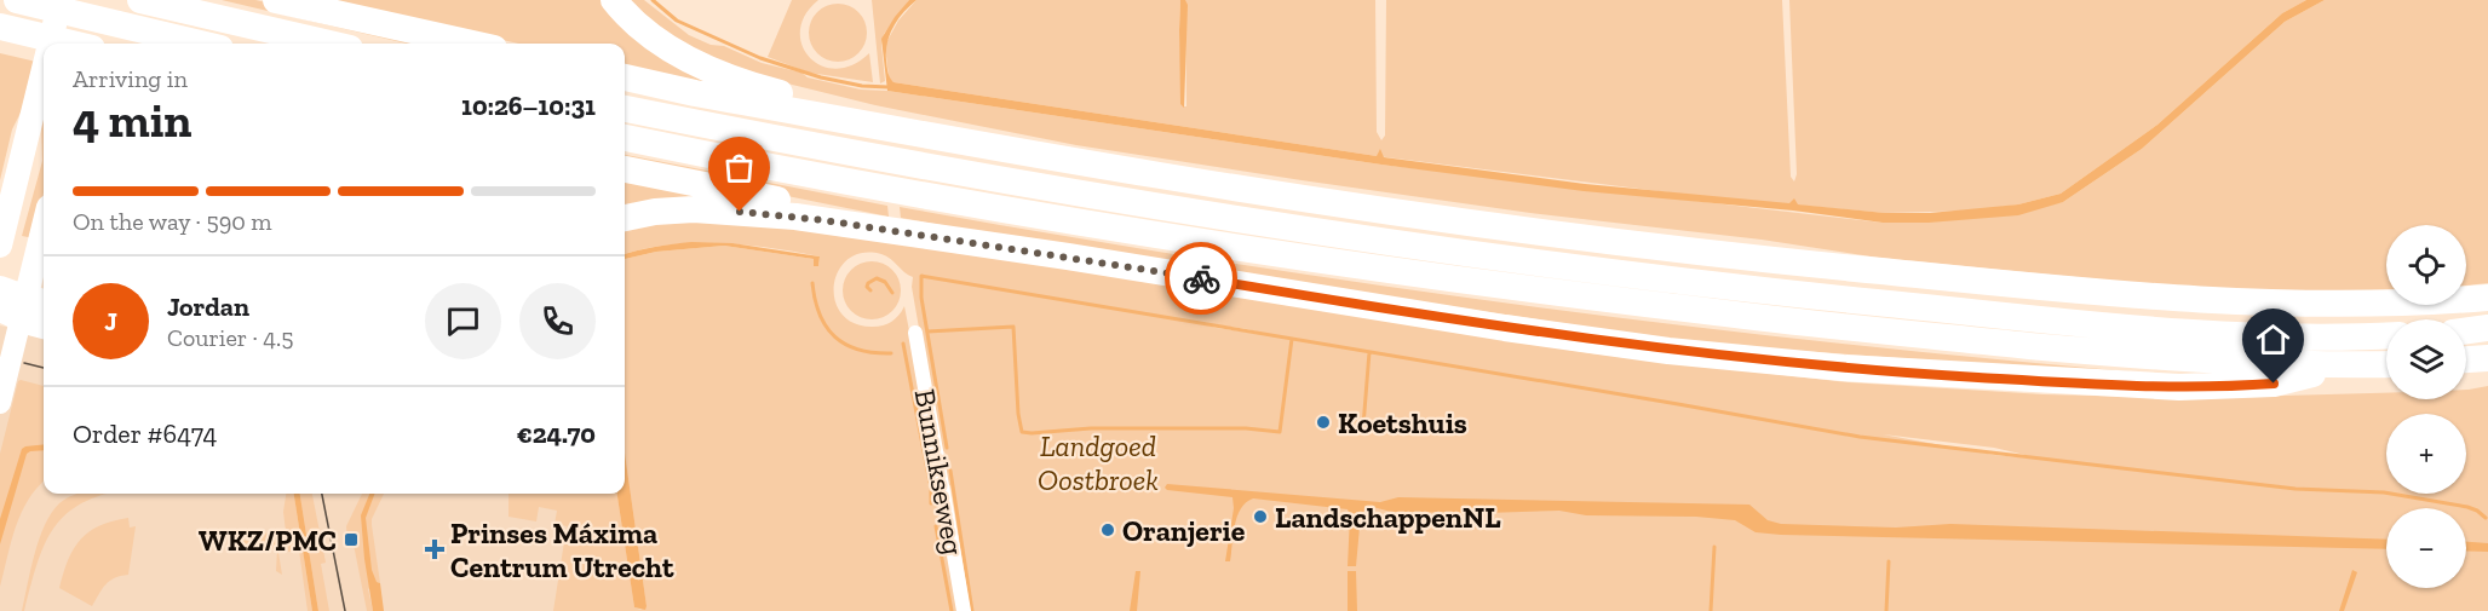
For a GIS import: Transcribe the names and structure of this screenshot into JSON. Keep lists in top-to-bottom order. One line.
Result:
{"streets":{"street":["Bunnikseweg"]},"parks":["Landgoed Oostbroek"],"places":{"other":["Koetshuis","LandschappenNL","Oranjerie"],"transit":["WKZ/PMC"],"health":["Prinses Máxima Centrum Utrecht"]},"page":{"heading":["4 min","Arriving in","10:26–10:31"],"panel":["Jordan","Courier · 4.5","Order #6474","€24.70"],"bar":"On the way · 590 m","map_buttons":["+","−"],"round":"J"}}
